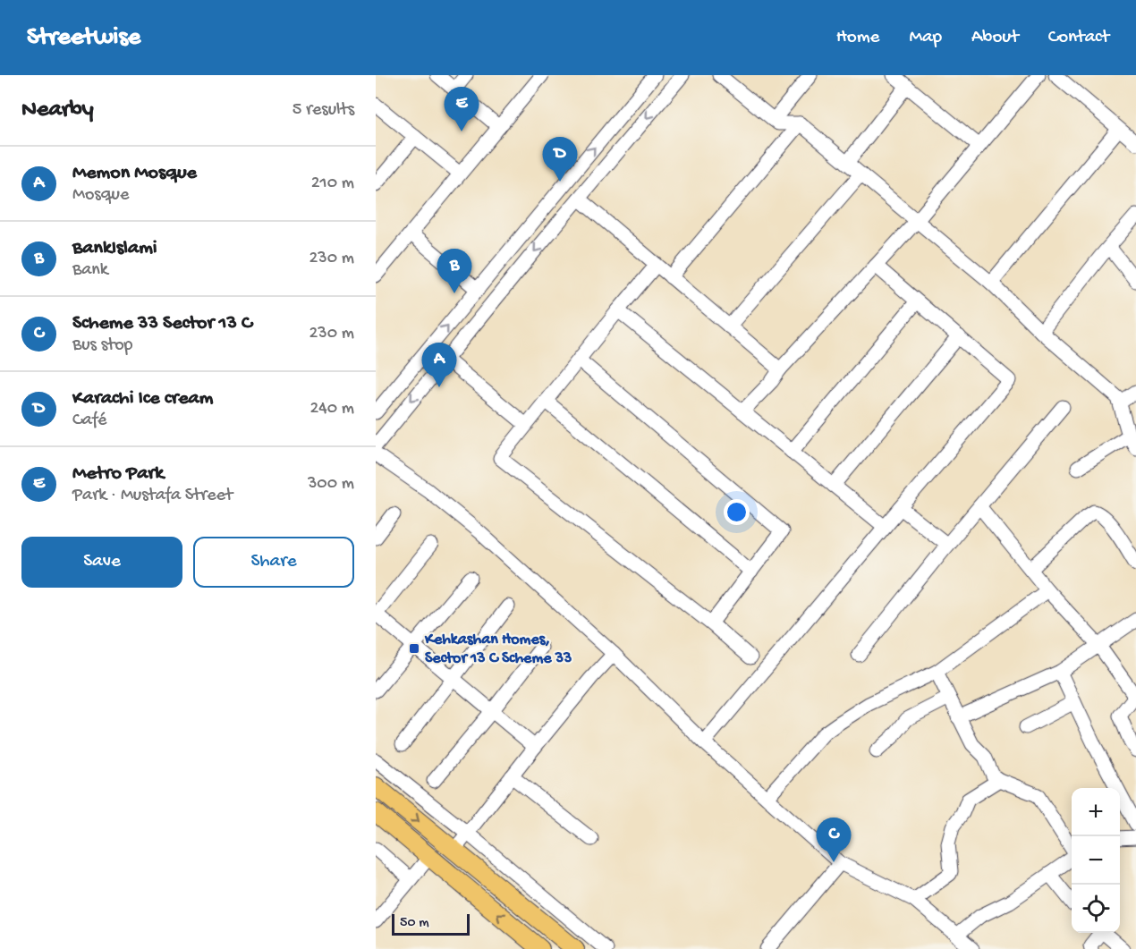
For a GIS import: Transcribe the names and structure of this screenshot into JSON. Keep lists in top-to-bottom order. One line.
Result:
{"places":{"transit":["Kehkashan Homes, Sector 13 C Scheme 33"]},"scale_bar":"50 m","page":{"header":"Streetwise","nav":["Home","Map","About","Contact"],"heading":["Nearby","5 results"],"pins":["E","D","B","A","C"],"list":[{"mark":"A","name":"Memon Mosque","note":"Mosque","value":"210 m"},{"mark":"B","name":"BankIslami","note":"Bank","value":"230 m"},{"mark":"C","name":"Scheme 33 Sector 13 C","note":"Bus stop","value":"230 m"},{"mark":"D","name":"Karachi Ice cream","note":"Café","value":"240 m"},{"mark":"E","name":"Metro Park","note":"Park · Mustafa Street","value":"300 m"}],"buttons":["Save","Share"],"map_buttons":["+","−"],"scale":"50 m"}}
